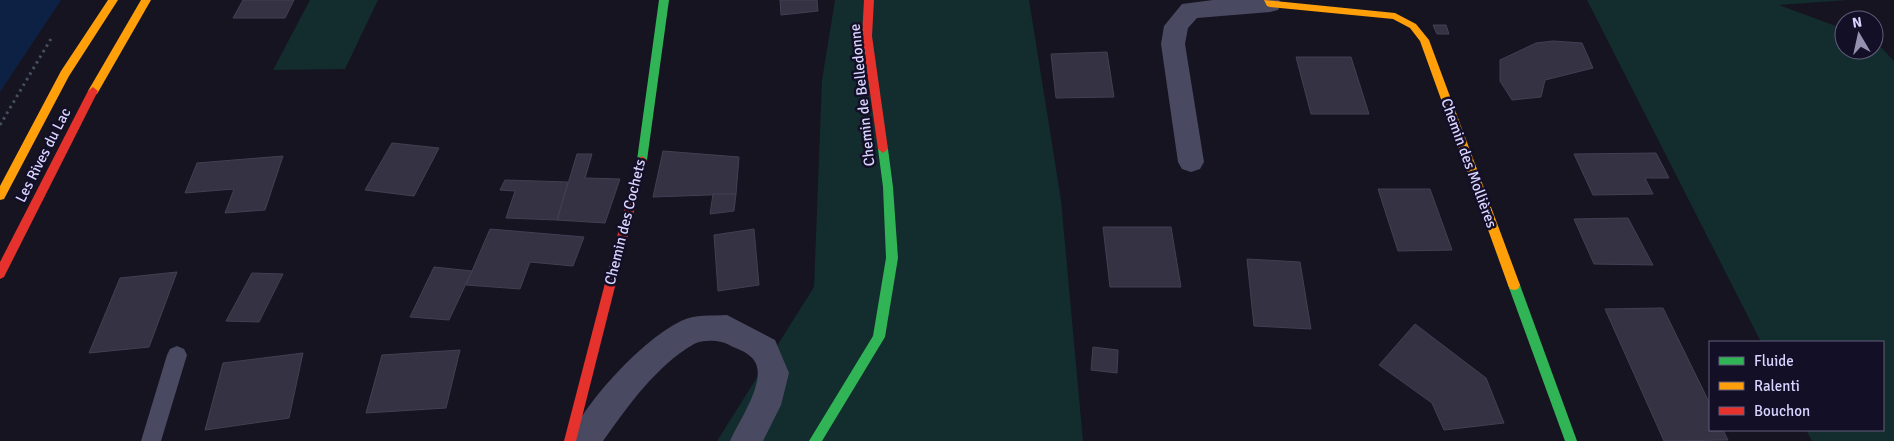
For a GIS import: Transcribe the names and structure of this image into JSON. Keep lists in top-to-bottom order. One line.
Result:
{"streets":{"main road":["Chemin de Belledonne","Les Rives du Lac","Chemin des Mollières","Chemin des Cochets"]},"legend":["Fluide","Ralenti","Bouchon"],"north":"top"}
